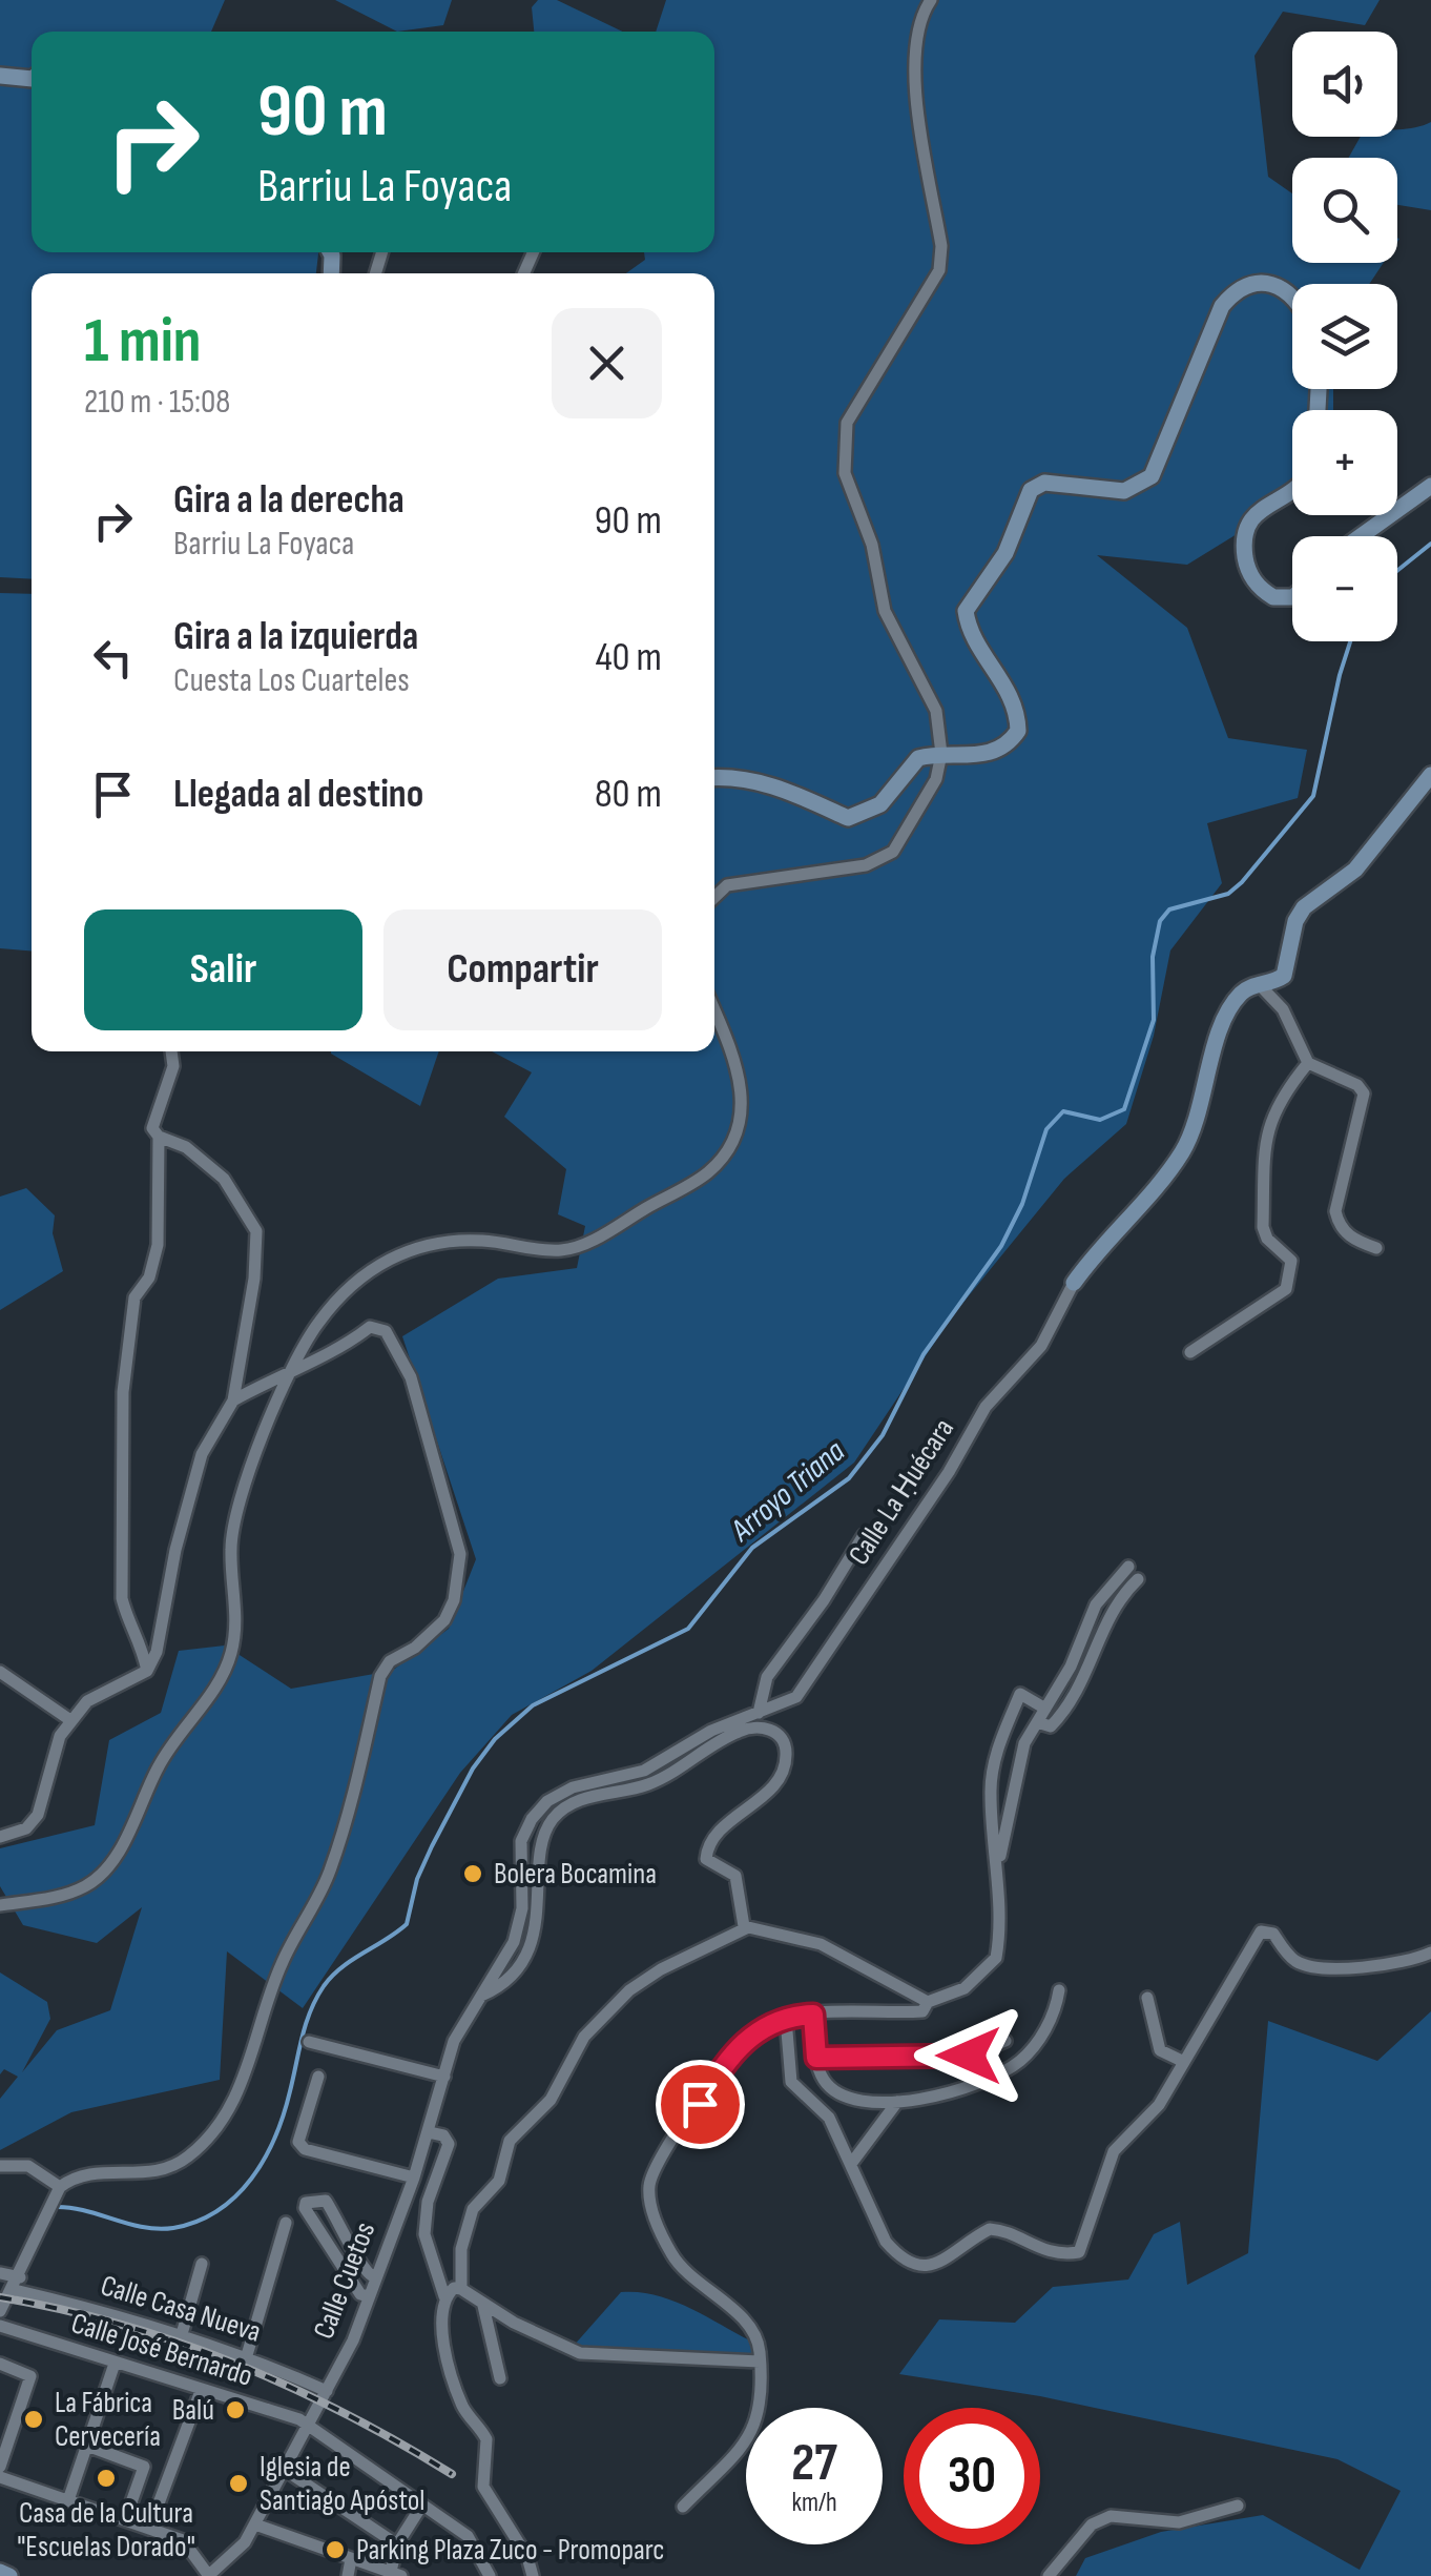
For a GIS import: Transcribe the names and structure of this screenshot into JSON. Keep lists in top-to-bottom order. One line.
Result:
{"streets":{"street":["Calle La Ḥuécara","Calle Cuetos","Calle Casa Nueva","Calle José Bernardo"]},"crossings":[["Calle La Ḥuécara","Calle Cuetos"],["Calle Cuetos","Calle Casa Nueva"],["Calle Cuetos","Calle José Bernardo"]],"water":["Arroyo Triana"],"places":["Bolera Bocamina","Balú","La Fábrica Cervecería","Casa de la Cultura \"Escuelas Dorado\"","Iglesia de Santiago Apóstol","Parking Plaza Zuco - Promoparc"],"page":{"map_buttons":["+","−"],"turn":["90 m","Barriu La Foyaca"],"heading":["1 min","210 m · 15:08"],"list":[{"name":"Gira a la derecha","note":"Barriu La Foyaca","value":"90 m"},{"name":"Gira a la izquierda","note":"Cuesta Los Cuarteles","value":"40 m"},{"name":"Llegada al destino","value":"80 m"}],"buttons":["Salir","Compartir"],"speed":"27 km/h","limit":"30"}}
